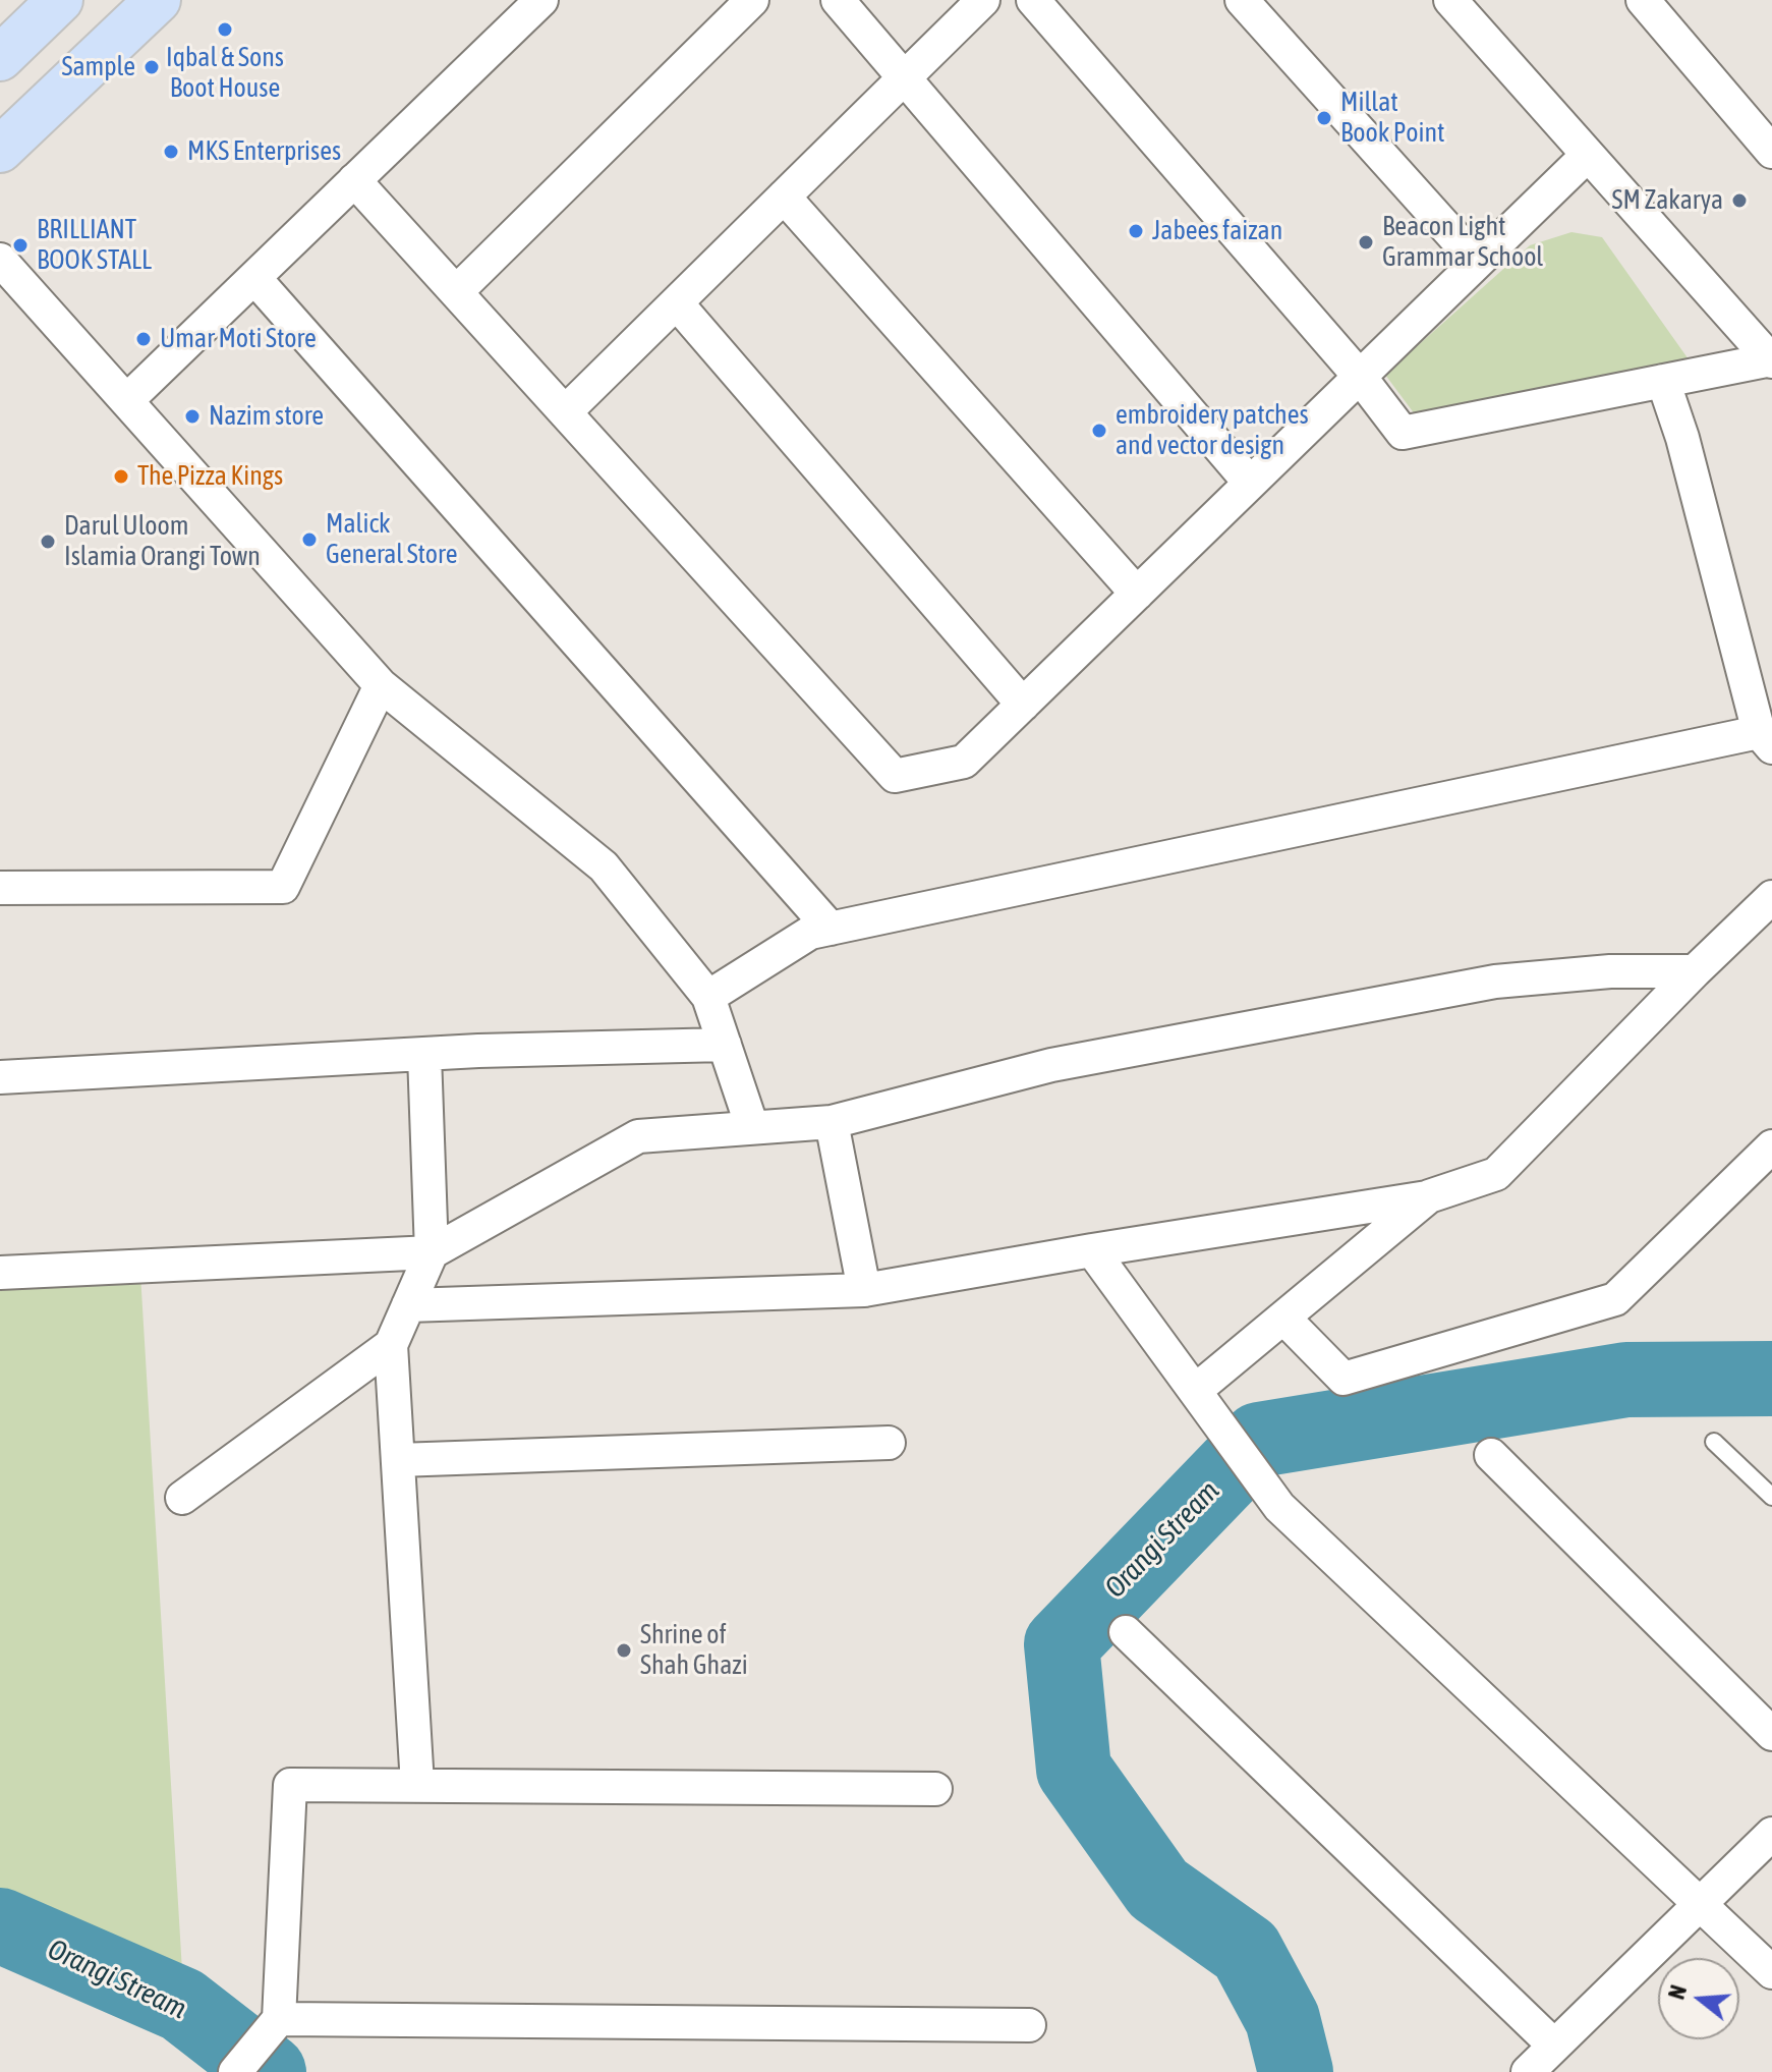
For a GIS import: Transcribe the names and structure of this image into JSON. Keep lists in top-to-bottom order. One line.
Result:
{"water":["Orangi Stream"],"places":["Iqbal & Sons Boot House","Sample","Millat Book Point","MKS Enterprises","SM Zakarya","Jabees faizan","Beacon Light Grammar School","BRILLIANT BOOK STALL","Umar Moti Store","Nazim store","embroidery patches and vector design","The Pizza Kings","Malick General Store","Darul Uloom Islamia Orangi Town","Shrine of Shah Ghazi"],"north":"left"}
